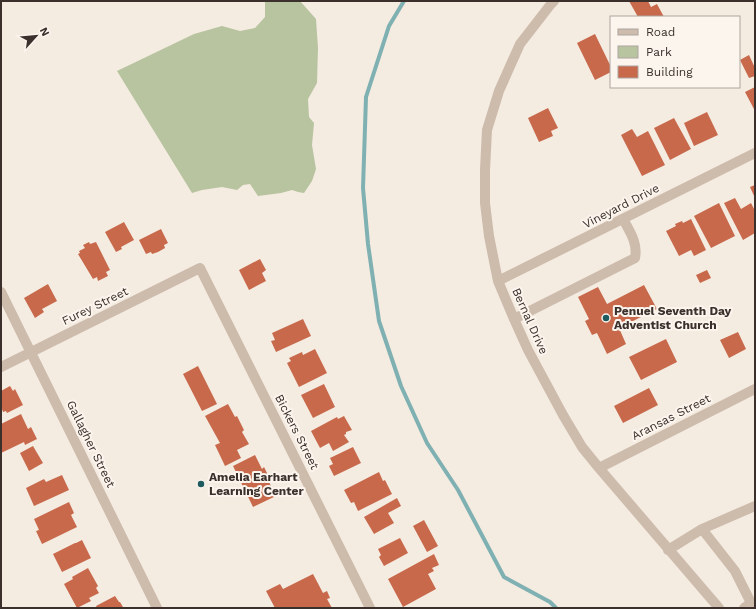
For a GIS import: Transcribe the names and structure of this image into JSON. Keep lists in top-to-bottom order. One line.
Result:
{"streets":{"street":["Vineyard Drive","Furey Street","Bernal Drive","Aransas Street","Bickers Street","Gallagher Street"]},"crossings":[["Vineyard Drive","Bernal Drive"],["Furey Street","Bickers Street"],["Furey Street","Gallagher Street"],["Bernal Drive","Aransas Street"]],"places":["Penuel Seventh Day Adventist Church","Amelia Earhart Learning Center"],"legend":["Road","Park","Building"],"north":"top right"}
